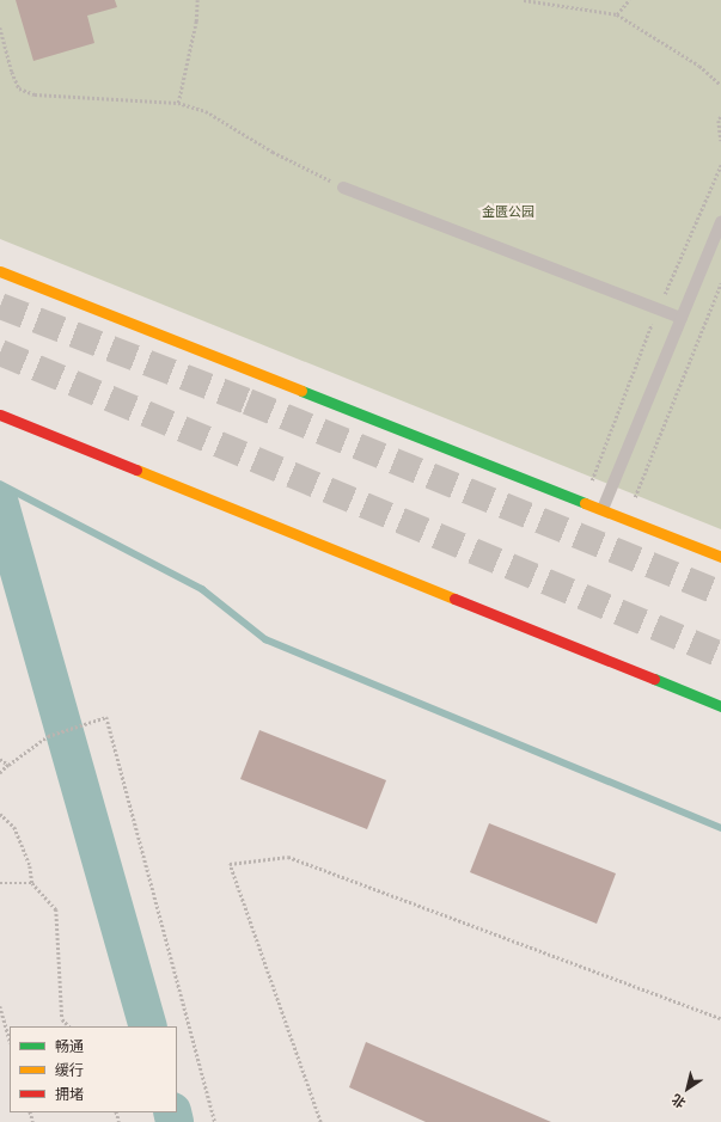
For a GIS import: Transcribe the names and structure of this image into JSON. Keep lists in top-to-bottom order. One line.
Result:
{"parks":["金匮公园"],"legend":["畅通","缓行","拥堵"],"north":"bottom left"}
